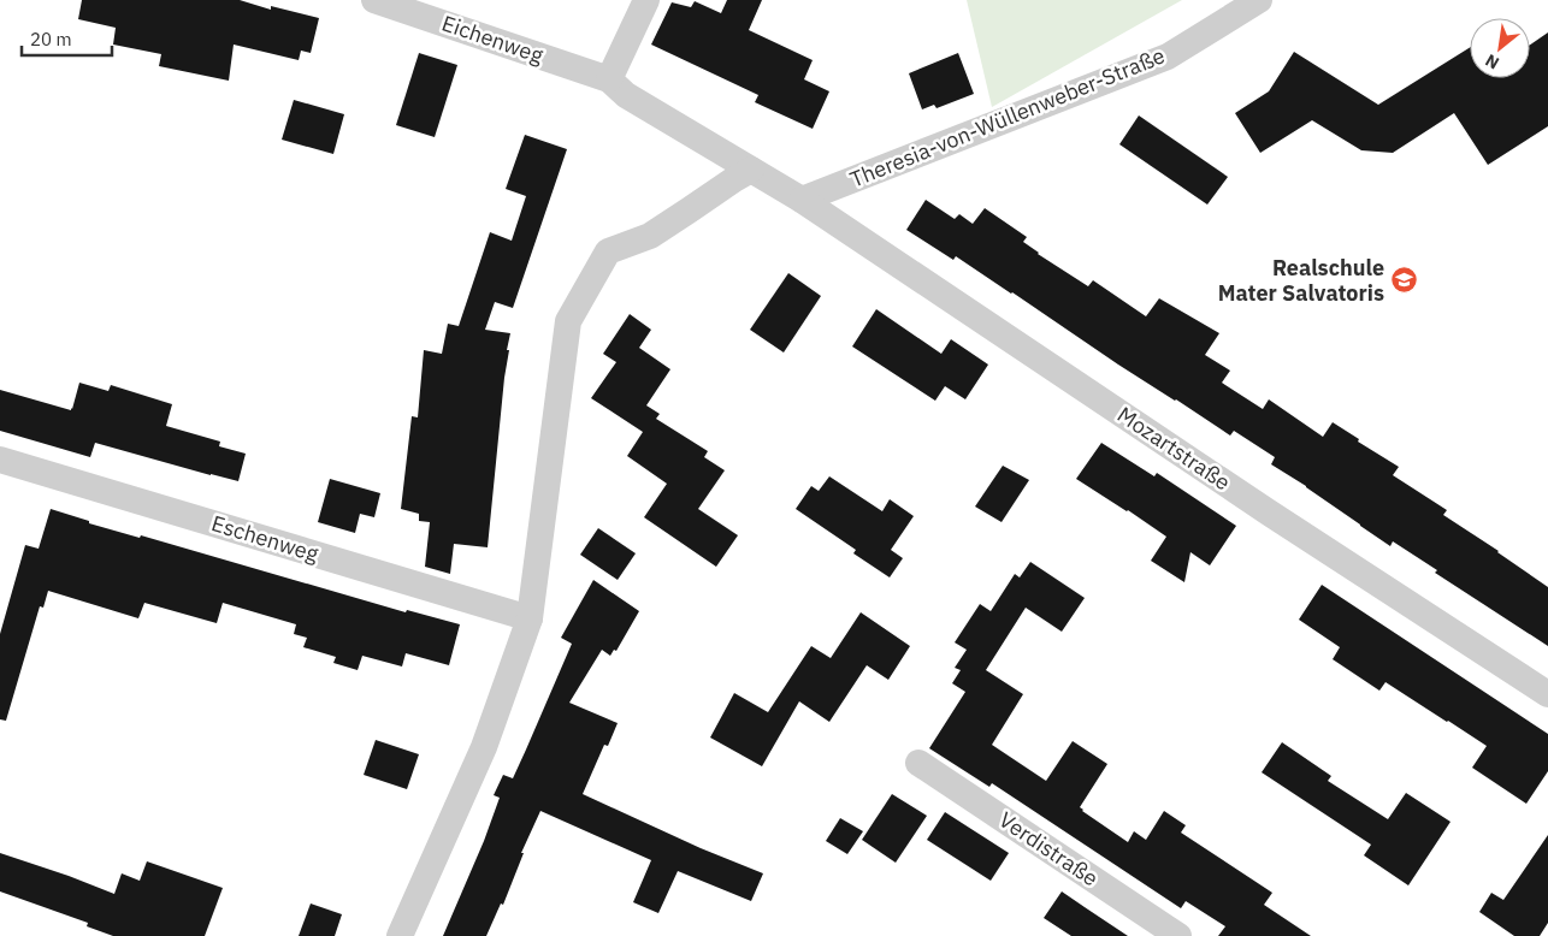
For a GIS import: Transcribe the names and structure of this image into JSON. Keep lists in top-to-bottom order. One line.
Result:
{"streets":{"street":["Eichenweg","Theresia-von-Wüllenweber-Straße","Mozartstraße","Eschenweg","Verdistraße"]},"crossings":[["Theresia-von-Wüllenweber-Straße","Mozartstraße"]],"places":{"school or university":["Realschule Mater Salvatoris"]},"scale_bar":"20 m","north":"bottom left"}
